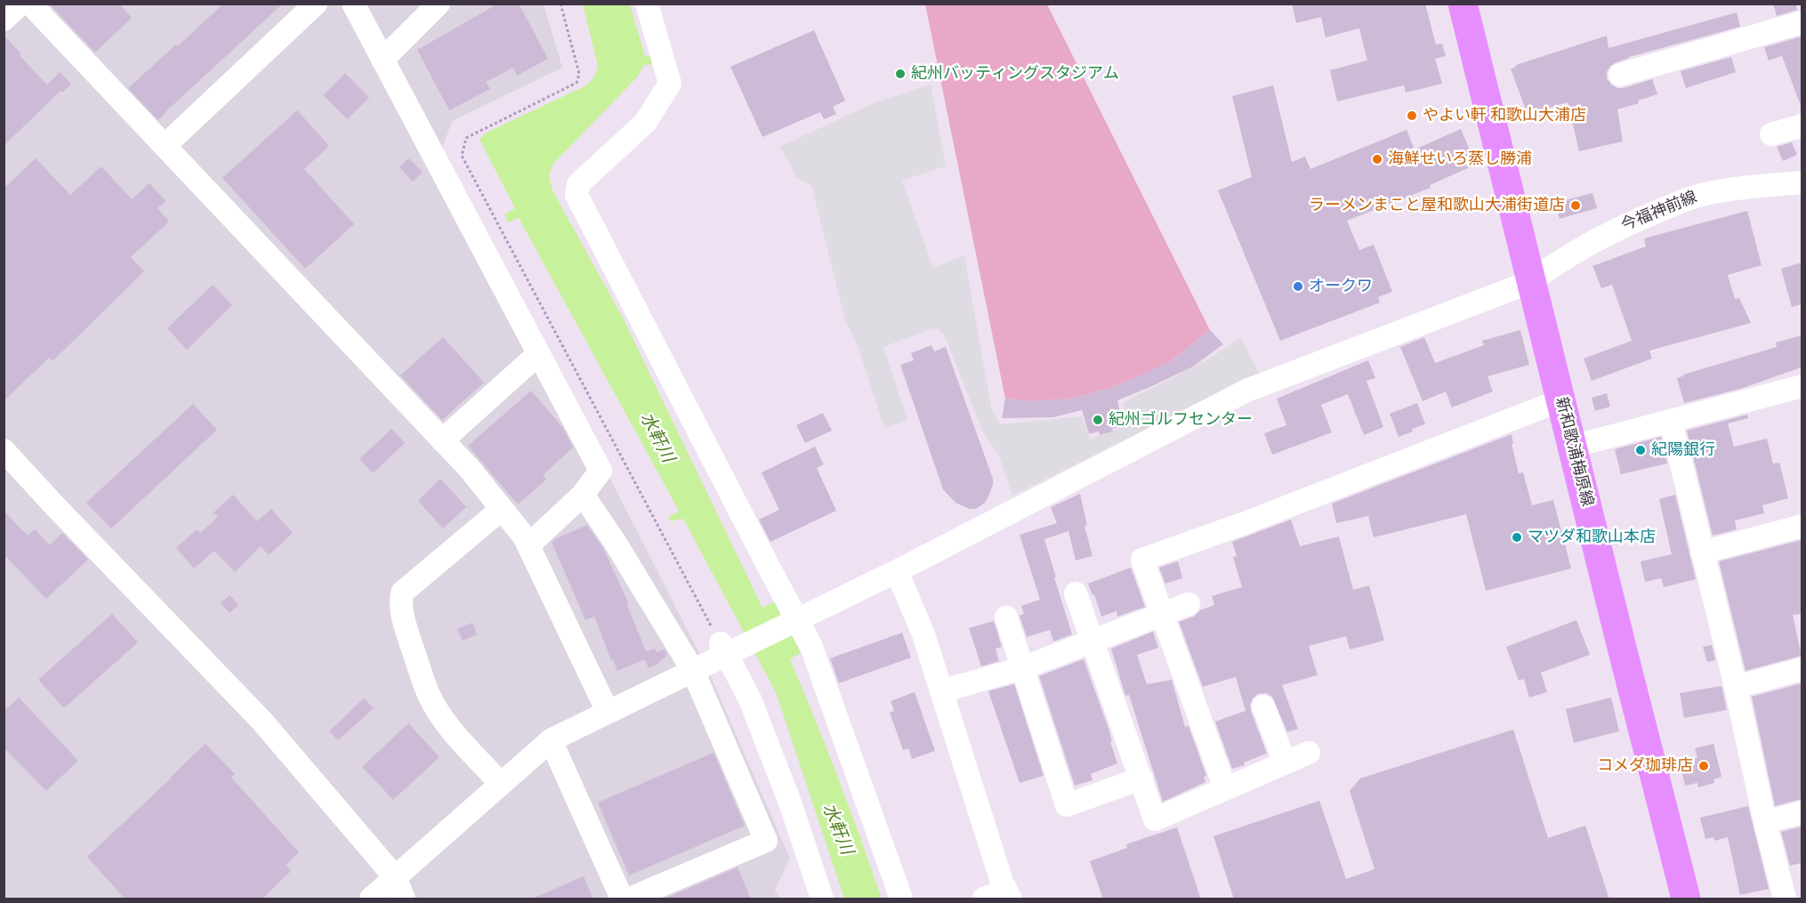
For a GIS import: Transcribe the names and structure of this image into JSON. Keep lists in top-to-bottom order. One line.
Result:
{"streets":{"main road":["新和歌浦梅原線"],"street":["今福神前線"]},"crossings":[["今福神前線","新和歌浦梅原線"]],"water":["水軒川"],"places":["紀州バッティングスタジアム","やよい軒 和歌山大浦店","海鮮せいろ蒸し勝浦","ラーメンまこと屋和歌山大浦街道店","オークワ","紀州ゴルフセンター","紀陽銀行","マツダ和歌山本店","コメダ珈琲店"]}
